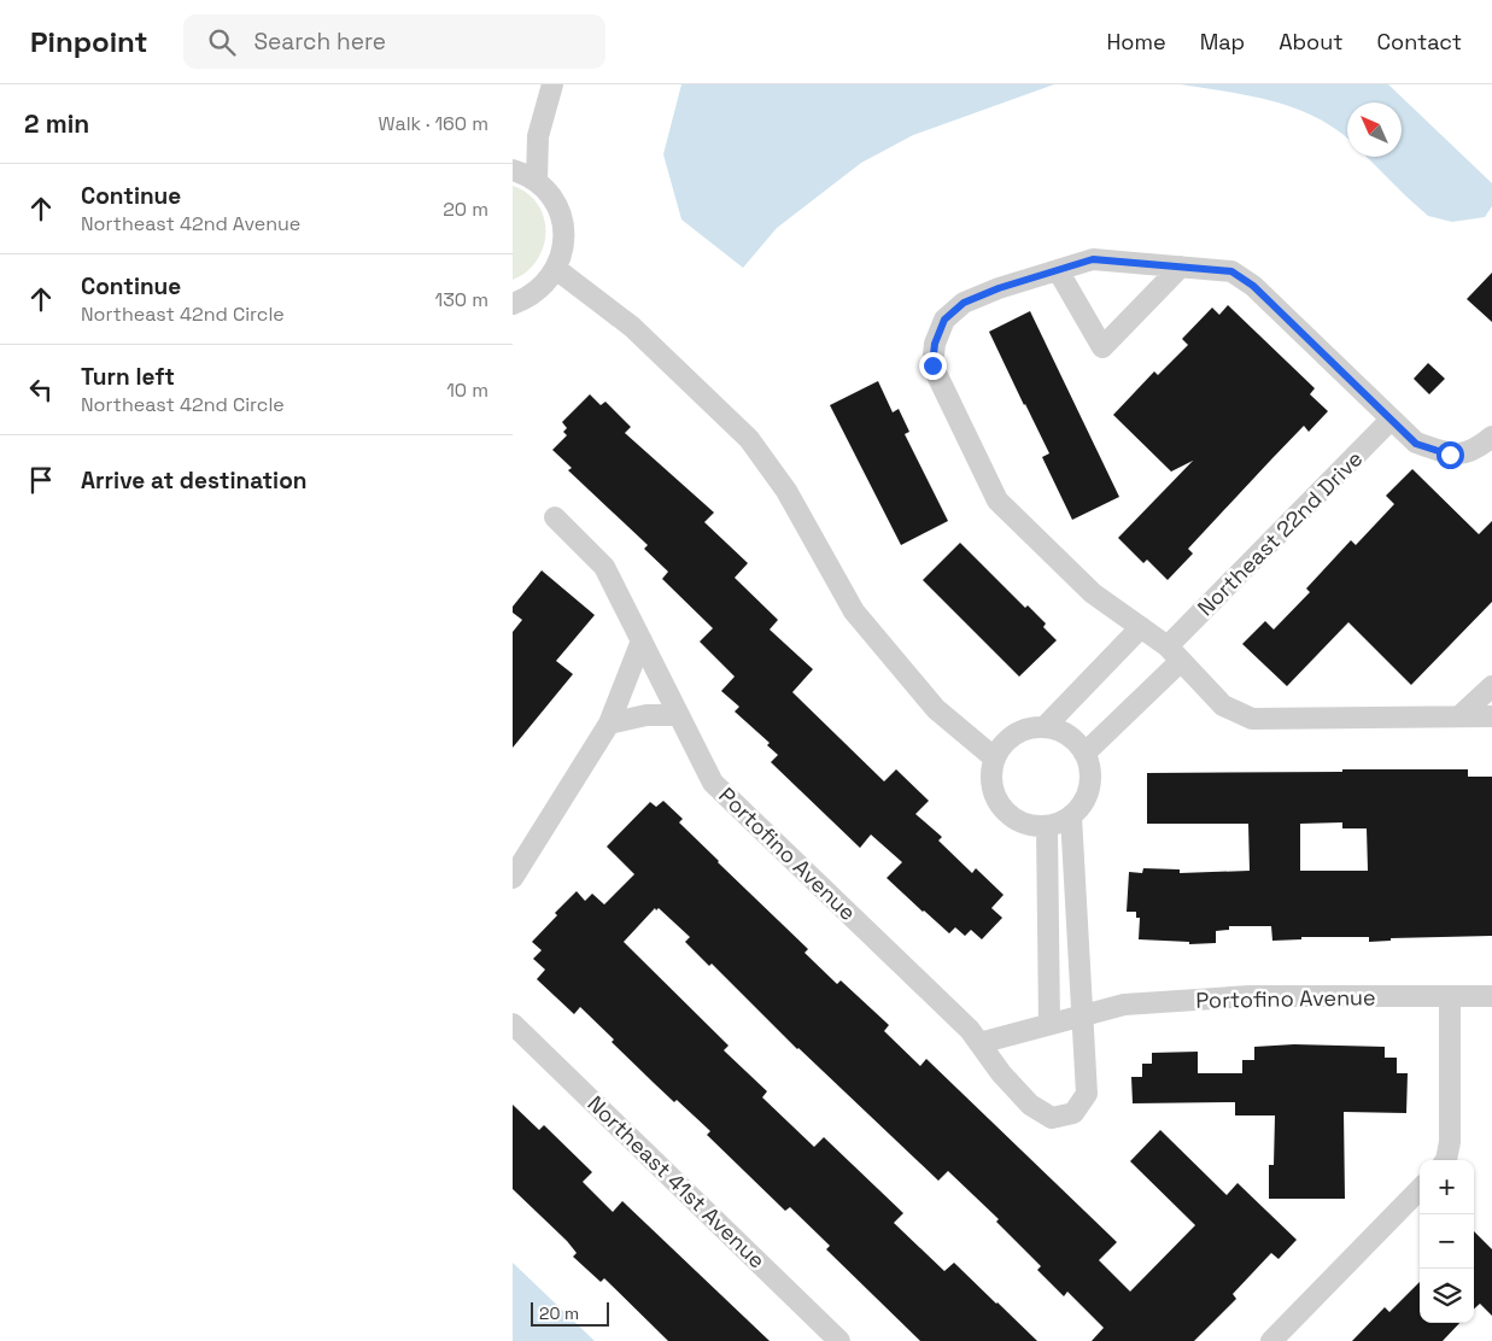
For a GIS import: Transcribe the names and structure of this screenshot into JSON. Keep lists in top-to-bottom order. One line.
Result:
{"streets":{"street":["Northeast 22nd Drive","Portofino Avenue","Northeast 41st Avenue"]},"scale_bar":"20 m","north":"top left","page":{"header":"Pinpoint","search":"Search here","nav":["Home","Map","About","Contact"],"heading":["2 min","Walk · 160 m"],"list":[["Continue","Northeast 42nd Avenue","20 m"],["Continue","Northeast 42nd Circle","130 m"],["Turn left","Northeast 42nd Circle","10 m"],"Arrive at destination"],"map_buttons":["+","−"],"scale":"20 m"}}
